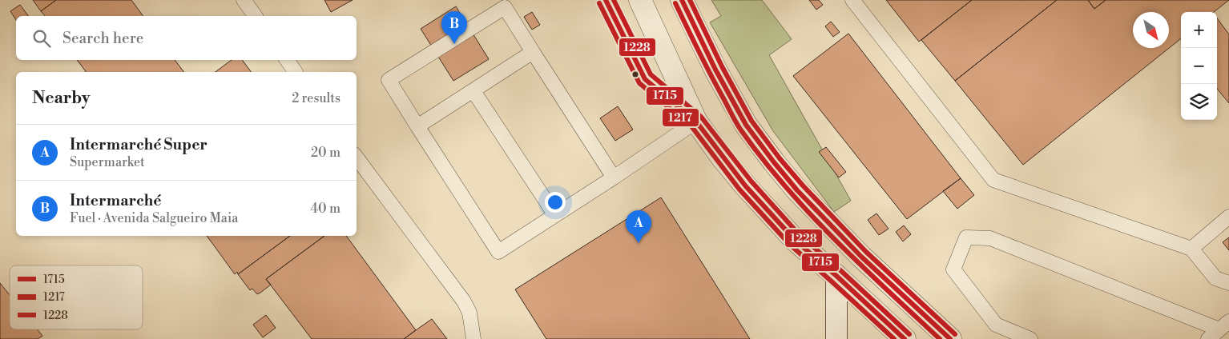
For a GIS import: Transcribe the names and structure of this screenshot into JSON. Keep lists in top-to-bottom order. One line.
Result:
{"lines":["transit line 1715","transit line 1228","transit line 1217"],"legend":["1715","1217","1228"],"north":"bottom right","page":{"pins":["B","A"],"map_buttons":["+","−"],"search":"Search here","heading":["Nearby","2 results"],"list":[{"mark":"A","name":"Intermarché Super","note":"Supermarket","value":"20 m"},{"mark":"B","name":"Intermarché","note":"Fuel · Avenida Salgueiro Maia","value":"40 m"}]}}
